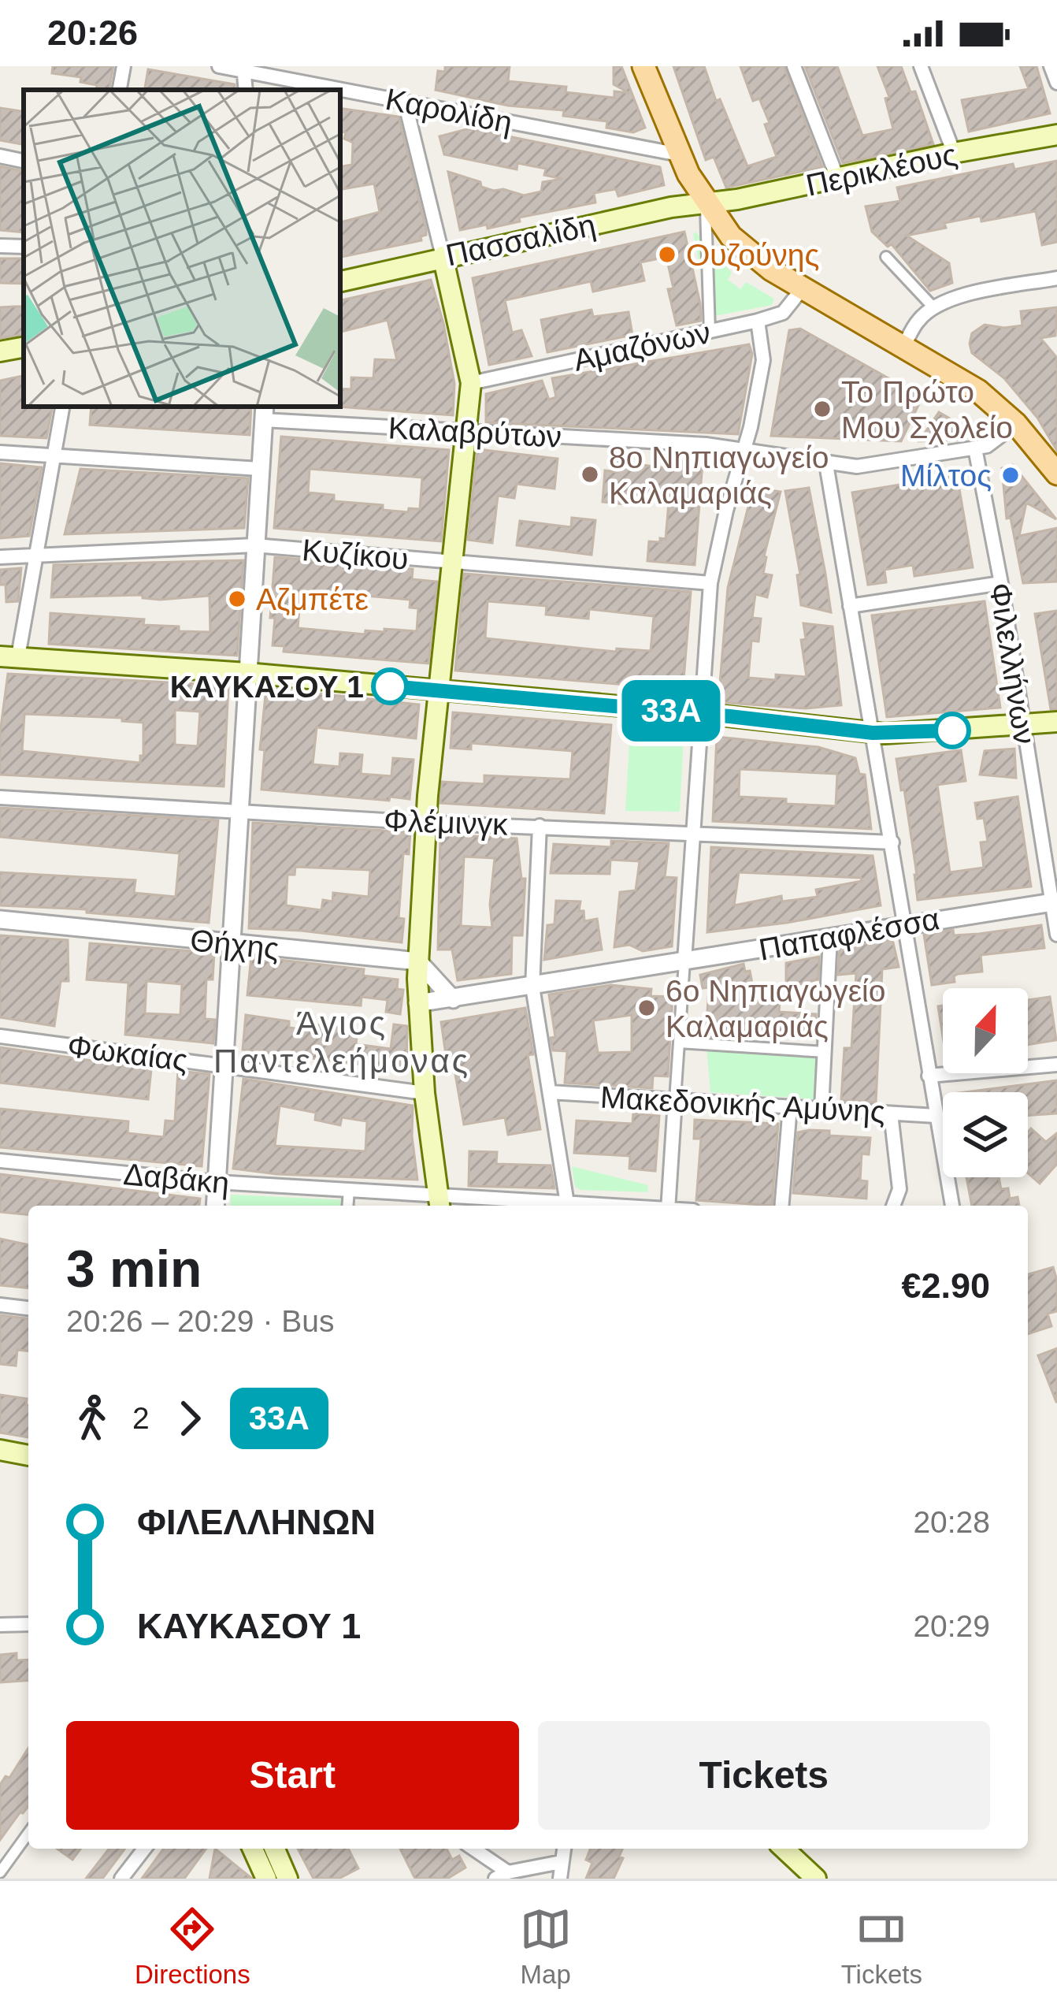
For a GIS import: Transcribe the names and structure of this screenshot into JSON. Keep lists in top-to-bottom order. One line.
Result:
{"streets":{"main road":["Περικλέους","Πασσαλίδη"],"street":["Καρολίδη","Αμαζόνων","Καλαβρύτων","Κυζίκου","Φιλελλήνων","Φλέμινγκ","Παπαφλέσσα","Θήχης","Φωκαίας","Μακεδονικής Αμύνης","Δαβάκη"]},"crossings":[["Περικλέους","Πασσαλίδη"],["Καλαβρύτων","Φιλελλήνων"],["Φιλελλήνων","Παπαφλέσσα"]],"districts":["Άγιος Παντελεήμονας"],"places":["Ουζούνης","Το Πρώτο Μου Σχολείο","8ο Νηπιαγωγείο Καλαμαριάς","Μίλτος","Αζμπέτε","ΚΑΥΚΑΣΟΥ 1","6ο Νηπιαγωγείο Καλαμαριάς"],"lines":["bus line 33A"],"north":"top","page":{"status":"20:26","on_map":"33A","heading":["3 min","20:26 – 20:29 · Bus","€2.90"],"legs":["2","33A"],"list":[{"name":"ΦΙΛΕΛΛΗΝΩΝ","value":"20:28"},{"name":"ΚΑΥΚΑΣΟΥ 1","value":"20:29"}],"buttons":["Start","Tickets"],"tabs":["Directions","Map","Tickets"]}}
